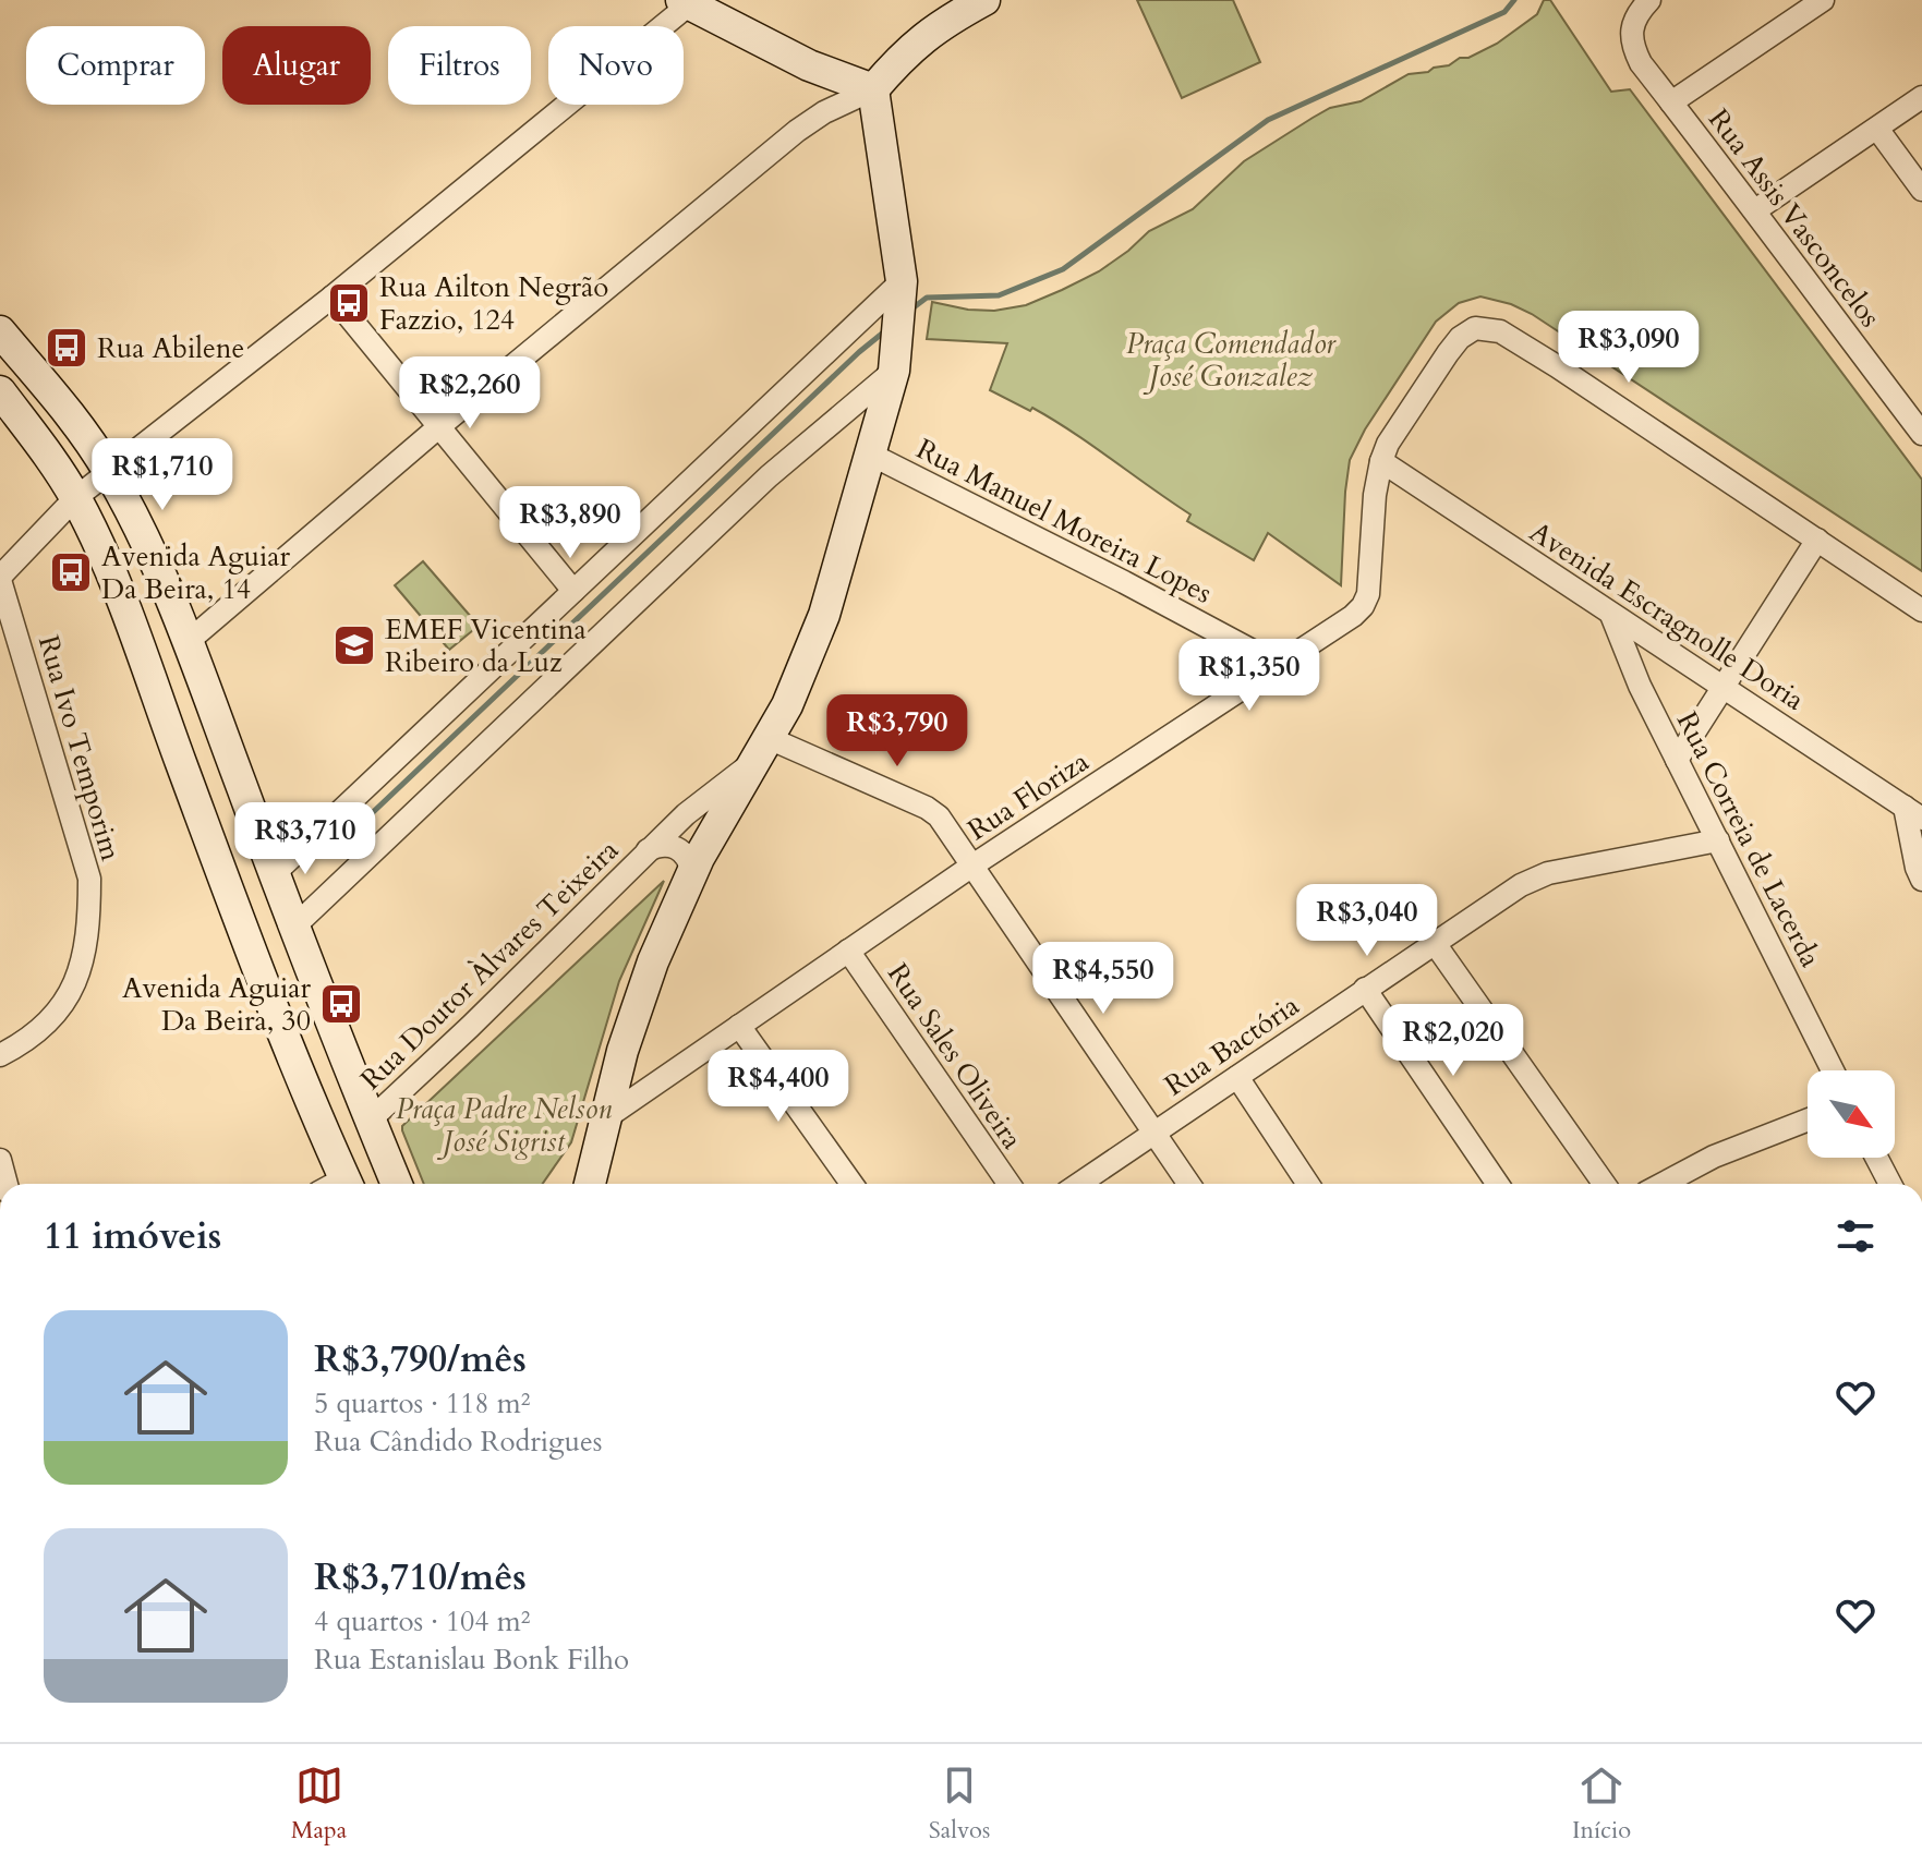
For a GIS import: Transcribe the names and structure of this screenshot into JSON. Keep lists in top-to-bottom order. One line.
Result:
{"streets":{"street":["Rua Assis Vasconcelos","Rua Manuel Moreira Lopes","Avenida Escragnolle Doria","Rua Ivo Temporim","Rua Floriza","Rua Correia de Lacerda","Rua Doutor Àlvares Teixeira","Rua Bactória","Rua Sales Oliveira"]},"crossings":[["Rua Manuel Moreira Lopes","Rua Floriza"],["Avenida Escragnolle Doria","Rua Floriza"],["Avenida Escragnolle Doria","Rua Correia de Lacerda"],["Rua Floriza","Rua Sales Oliveira"],["Rua Correia de Lacerda","Rua Bactória"]],"parks":["Praça Comendador José Gonzalez","Praça Padre Nelson José Sigrist"],"places":{"bus stop":["Rua Ailton Negrão Fazzio, 124","Rua Abilene","Avenida Aguiar Da Beira, 14","Avenida Aguiar Da Beira, 30"],"school or university":["EMEF Vicentina Ribeiro da Luz"]},"north":"bottom right","page":{"chip":["Comprar","Alugar","Filtros","Novo"],"price":["R$3,090","R$2,260","R$1,710","R$3,890","R$1,350","R$3,790","R$3,710","R$3,040","R$4,550","R$2,020","R$4,400"],"heading":"11 imóveis","list":[{"name":"R$3,790/mês","note":"5 quartos · 118 m² · Rua Cândido Rodrigues"},{"name":"R$3,710/mês","note":"4 quartos · 104 m² · Rua Estanislau Bonk Filho"}],"tabs":["Mapa","Salvos","Início"]}}
